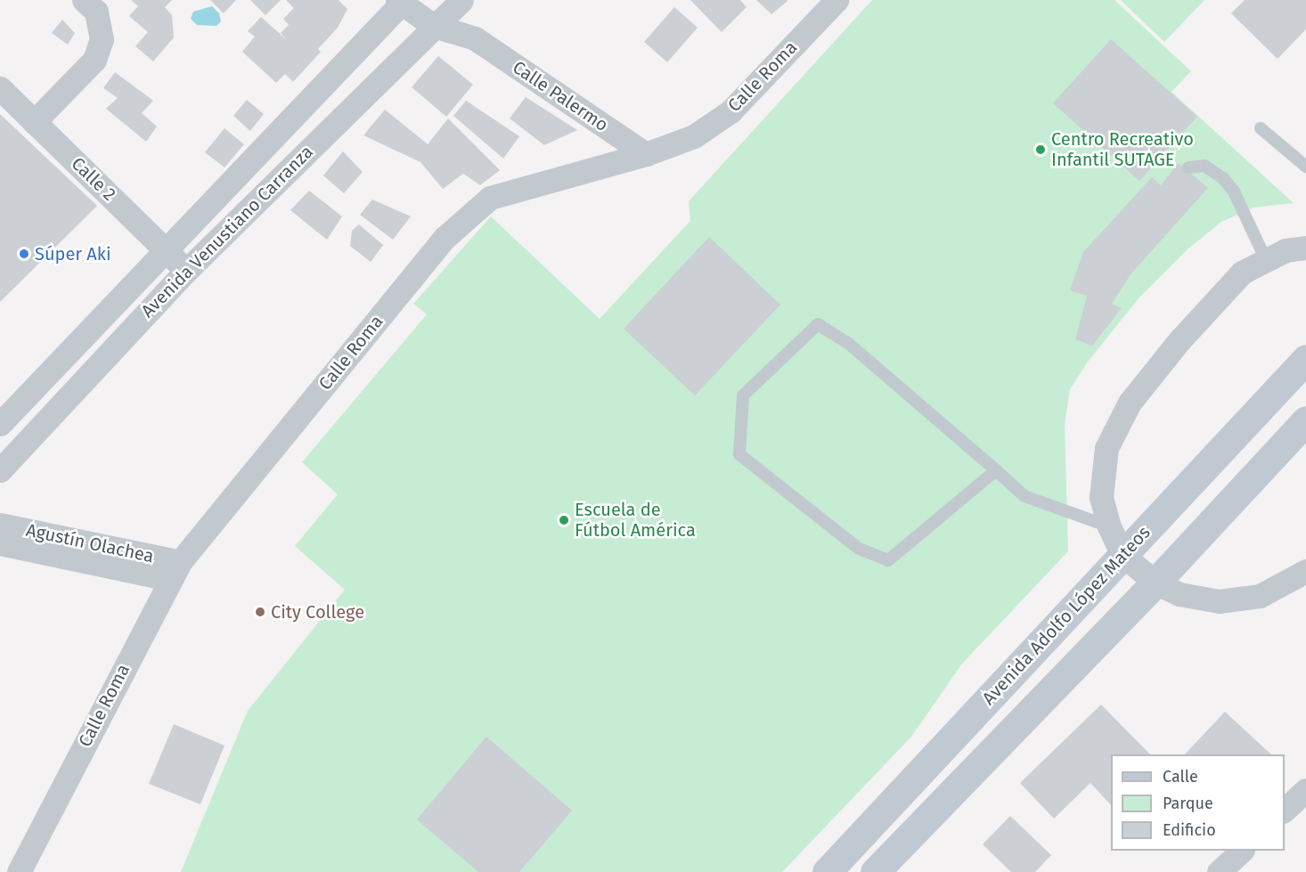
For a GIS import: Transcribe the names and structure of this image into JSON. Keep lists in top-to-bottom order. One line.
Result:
{"streets":{"main road":["Avenida Adolfo López Mateos"],"street":["Calle Roma","Calle Palermo","Calle 2","Avenida Venustiano Carranza","Agustín Olachea"]},"crossings":[["Calle Roma","Calle Palermo"],["Calle Roma","Agustín Olachea"],["Calle Palermo","Avenida Venustiano Carranza"],["Calle 2","Avenida Venustiano Carranza"]],"places":["Centro Recreativo Infantil SUTAGE","Súper Aki","Escuela de Fútbol América","City College"],"legend":["Calle","Parque","Edificio"]}
